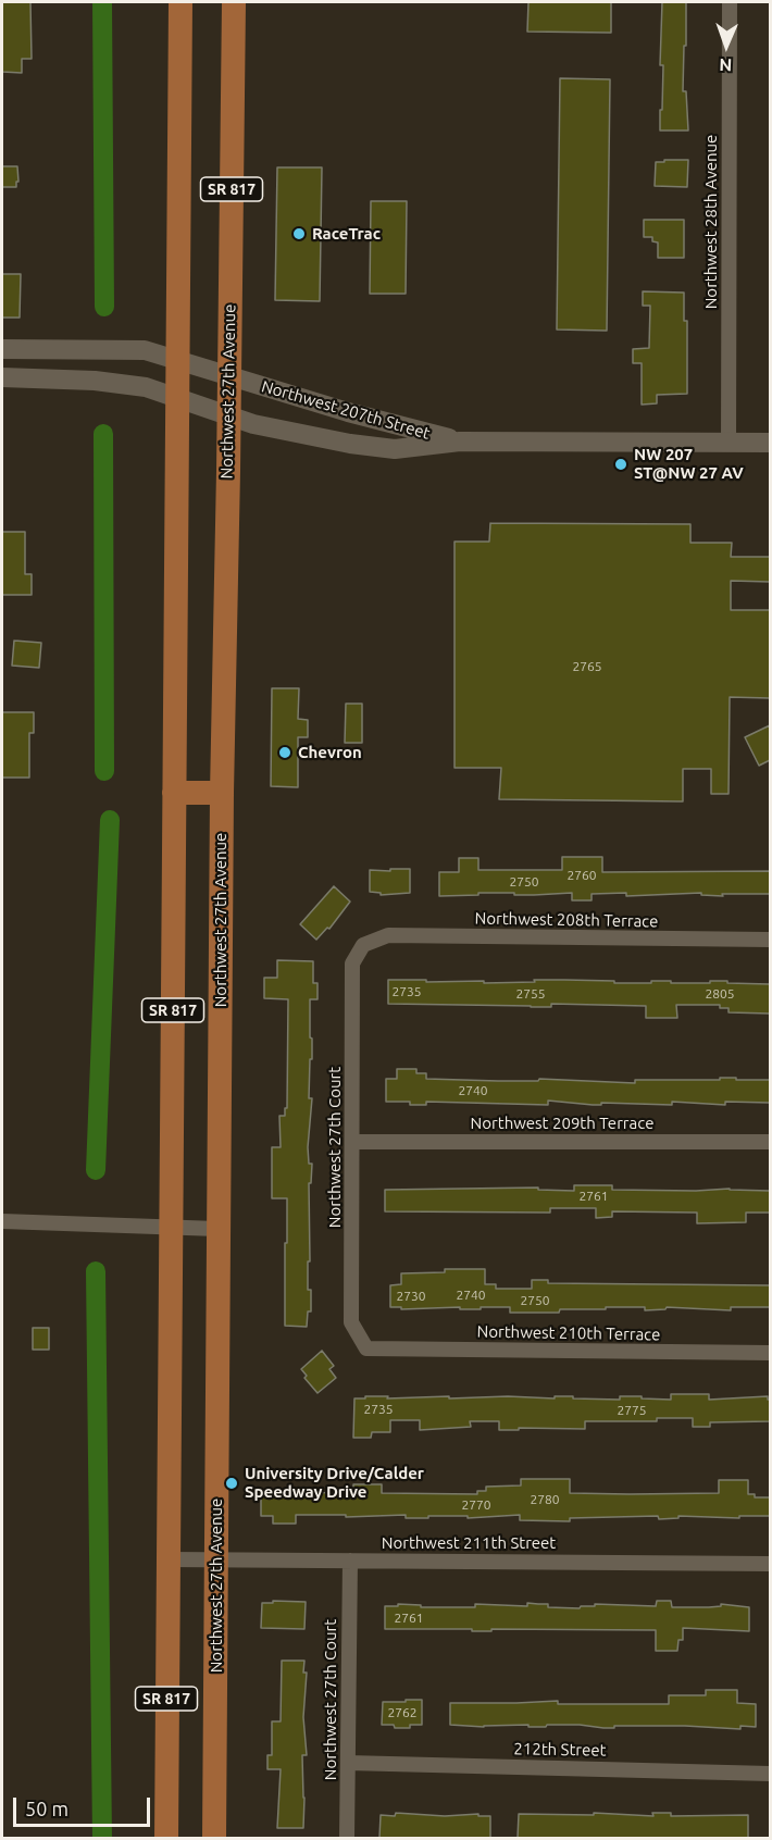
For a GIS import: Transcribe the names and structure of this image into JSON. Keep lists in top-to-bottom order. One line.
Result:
{"streets":{"main road":["SR 817","Northwest 27th Avenue"],"street":["Northwest 28th Avenue","Northwest 207th Street","Northwest 208th Terrace","Northwest 209th Terrace","Northwest 27th Court","Northwest 210th Terrace","Northwest 211th Street","212th Street"]},"crossings":[["SR 817","Northwest 207th Street"],["SR 817","Northwest 211th Street"],["Northwest 28th Avenue","Northwest 207th Street"],["Northwest 27th Avenue","Northwest 207th Street"],["Northwest 27th Avenue","Northwest 211th Street"],["Northwest 208th Terrace","Northwest 27th Court"],["Northwest 209th Terrace","Northwest 27th Court"],["Northwest 27th Court","Northwest 210th Terrace"],["Northwest 27th Court","Northwest 211th Street"],["Northwest 27th Court","212th Street"]],"places":["RaceTrac","NW 207 ST@NW 27 AV","Chevron","University Drive/Calder Speedway Drive"],"house_numbers":["2765","2760","2750","2735","2755","2805","2740","2761","2740","2730","2750","2735","2775","2780","2770","2761","2762"],"scale_bar":"50 m","north":"bottom"}
